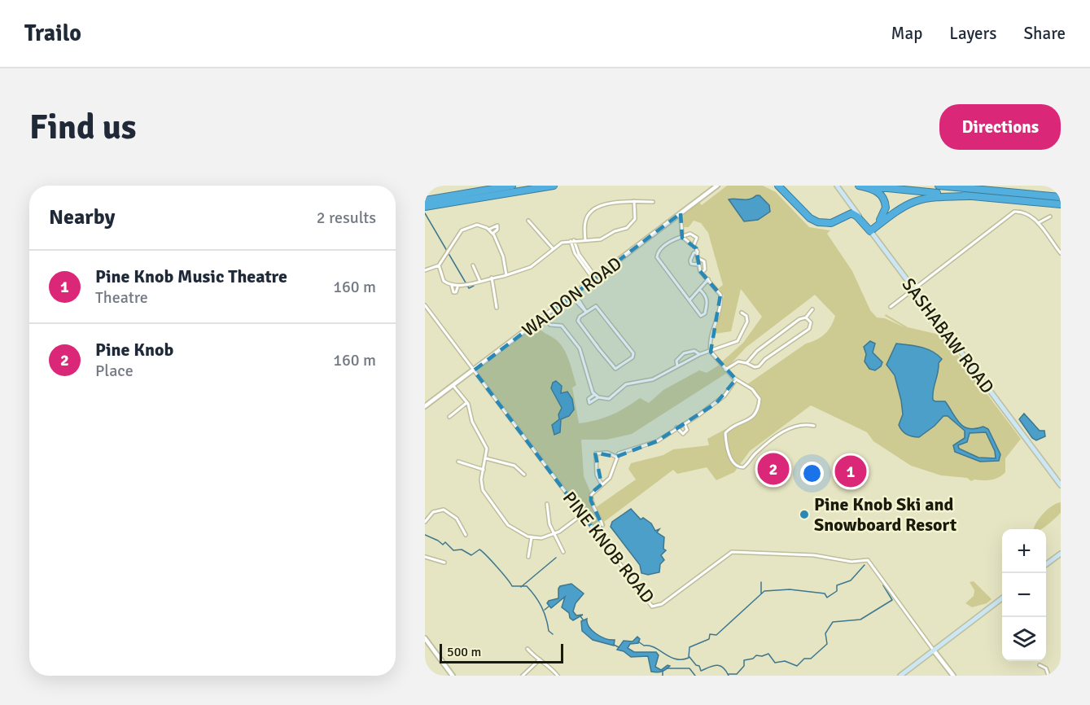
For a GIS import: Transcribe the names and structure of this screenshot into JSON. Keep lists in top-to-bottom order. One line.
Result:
{"streets":{"main road":["SASHABAW ROAD"],"street":["WALDON ROAD","PINE KNOB ROAD"]},"crossings":[["WALDON ROAD","PINE KNOB ROAD"]],"places":["Pine Knob Ski and Snowboard Resort"],"scale_bar":"500 m","page":{"header":"Trailo","nav":["Map","Layers","Share"],"buttons":"Directions","title":"Find us","heading":["Nearby","2 results"],"list":[{"mark":"1","name":"Pine Knob Music Theatre","note":"Theatre","value":"160 m"},{"mark":"2","name":"Pine Knob","note":"Place","value":"160 m"}],"pins":["2","1"],"map_buttons":["+","−"],"scale":"500 m"}}
